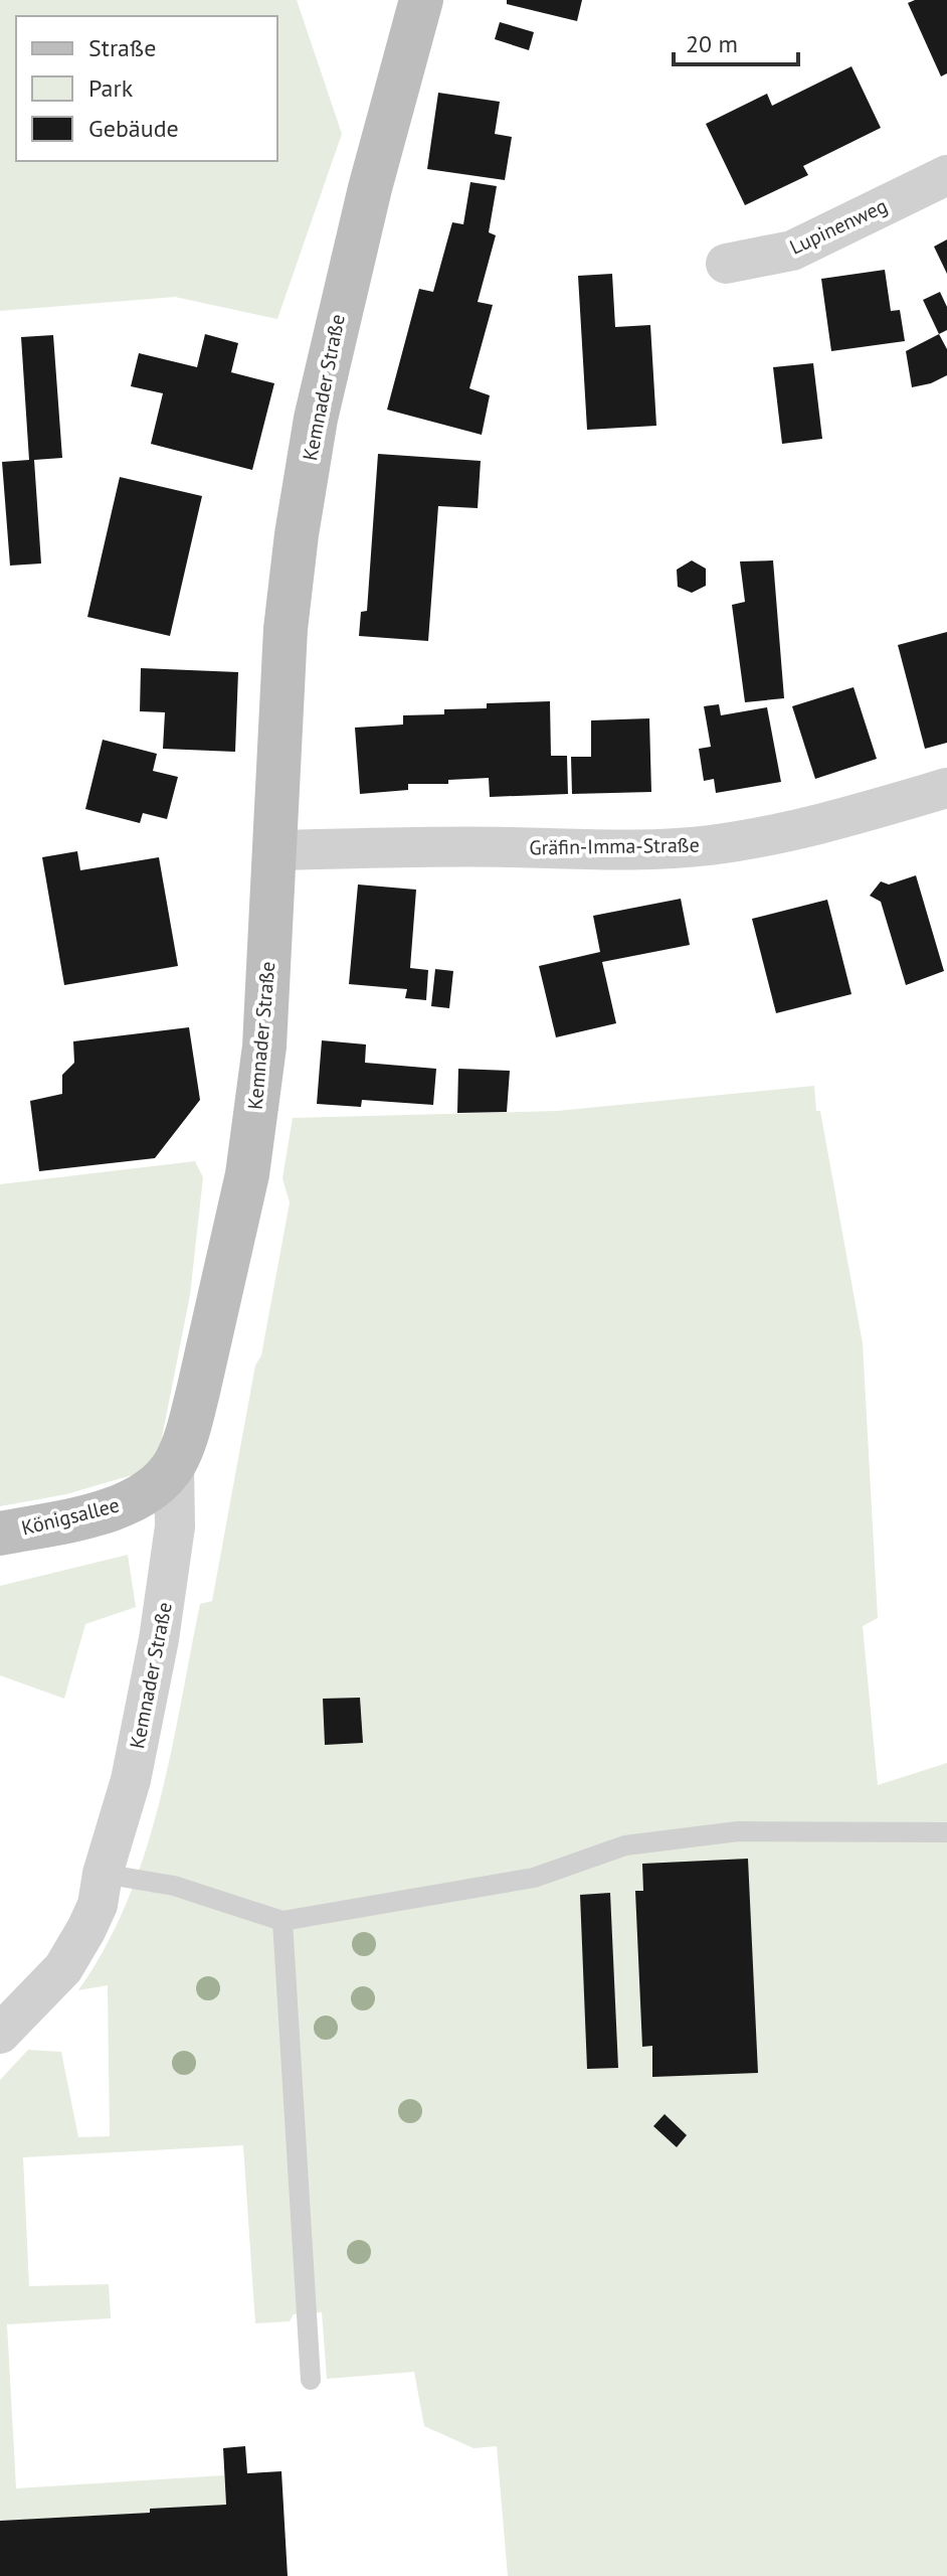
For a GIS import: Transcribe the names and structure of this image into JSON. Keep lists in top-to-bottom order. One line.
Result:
{"streets":{"main road":["Kemnader Straße","Königsallee"],"street":["Lupinenweg","Gräfin-Imma-Straße"]},"crossings":[["Kemnader Straße","Gräfin-Imma-Straße"],["Kemnader Straße","Königsallee"]],"legend":["Straße","Park","Gebäude"],"scale_bar":"20 m"}
